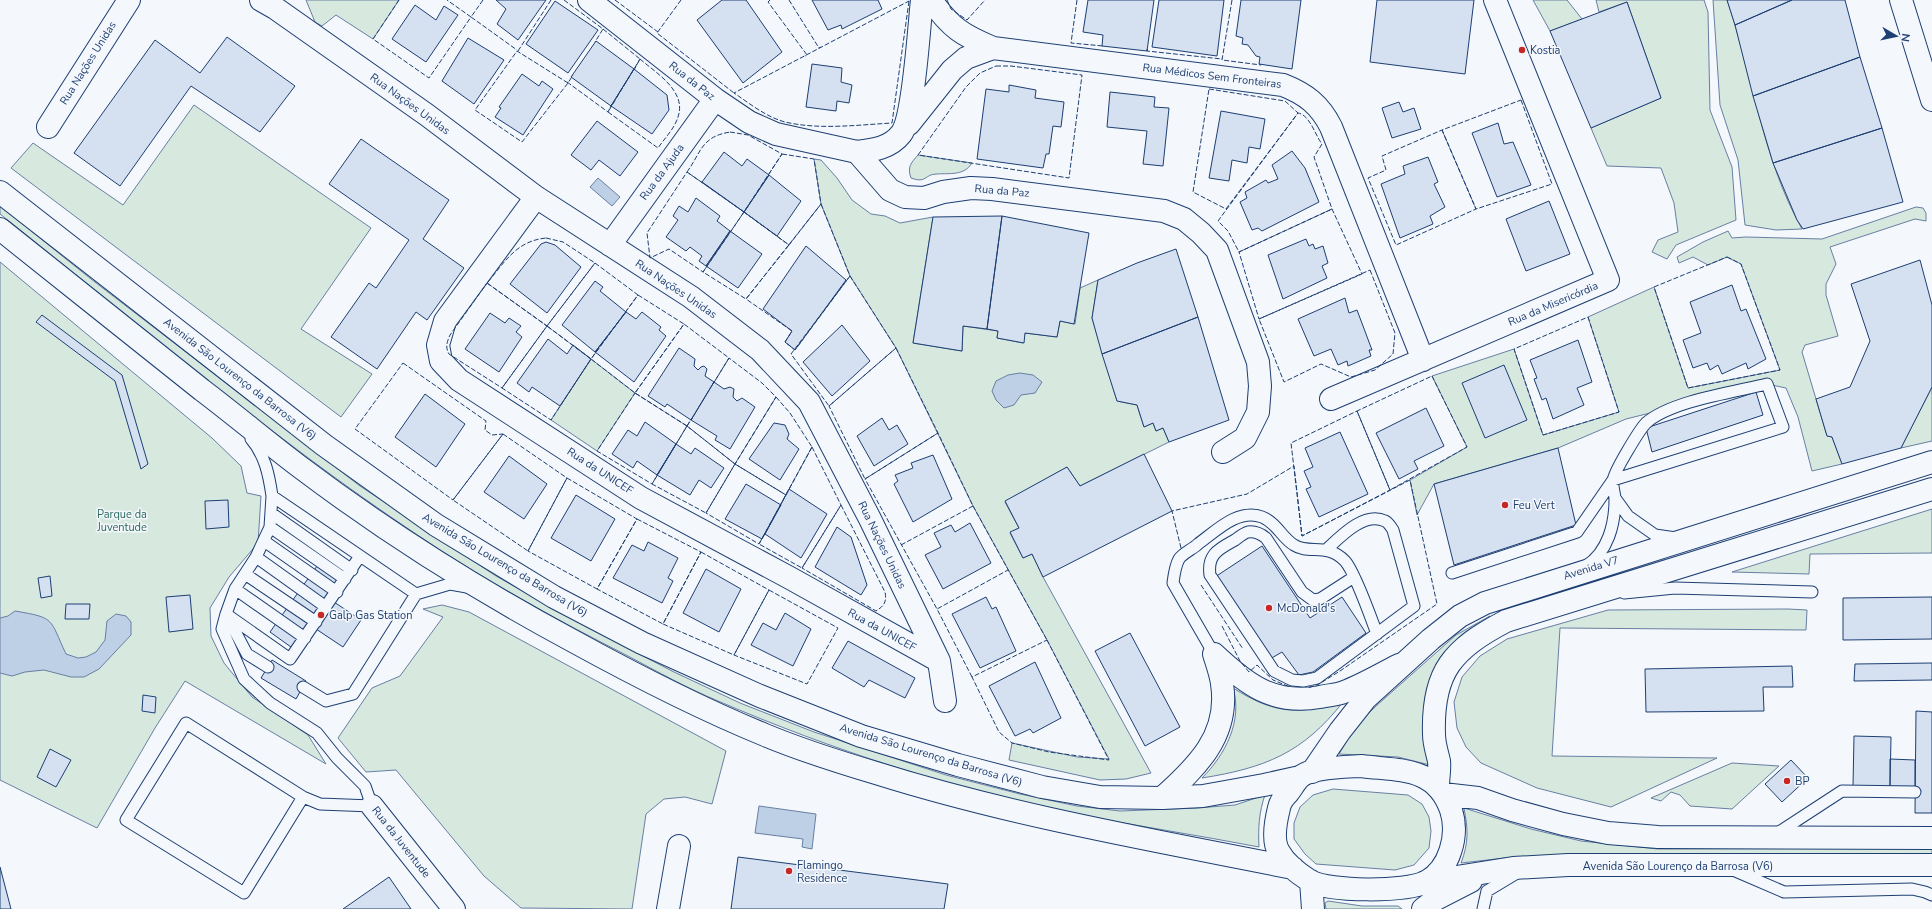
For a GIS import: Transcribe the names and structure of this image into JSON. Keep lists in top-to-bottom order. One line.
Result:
{"streets":{"street":["Rua Nações Unidas","Rua Médicos Sem Fronteiras","Rua da Paz","Rua da Ajuda","Rua da Misericórdia","Avenida São Lourenço da Barrosa (V6)","Rua da UNICEF","Avenida V7","Rua da Juventude"]},"crossings":[["Rua Nações Unidas","Rua da Ajuda"],["Rua Nações Unidas","Rua da UNICEF"],["Rua Médicos Sem Fronteiras","Rua da Paz"],["Rua Médicos Sem Fronteiras","Rua da Misericórdia"],["Rua da Paz","Rua da Ajuda"],["Avenida São Lourenço da Barrosa (V6)","Avenida V7"],["Avenida São Lourenço da Barrosa (V6)","Rua da Juventude"]],"parks":["Parque da Juventude"],"places":["Kostia","Feu Vert","McDonald's","Galp Gas Station","BP","Flamingo Residence"],"north":"right"}
